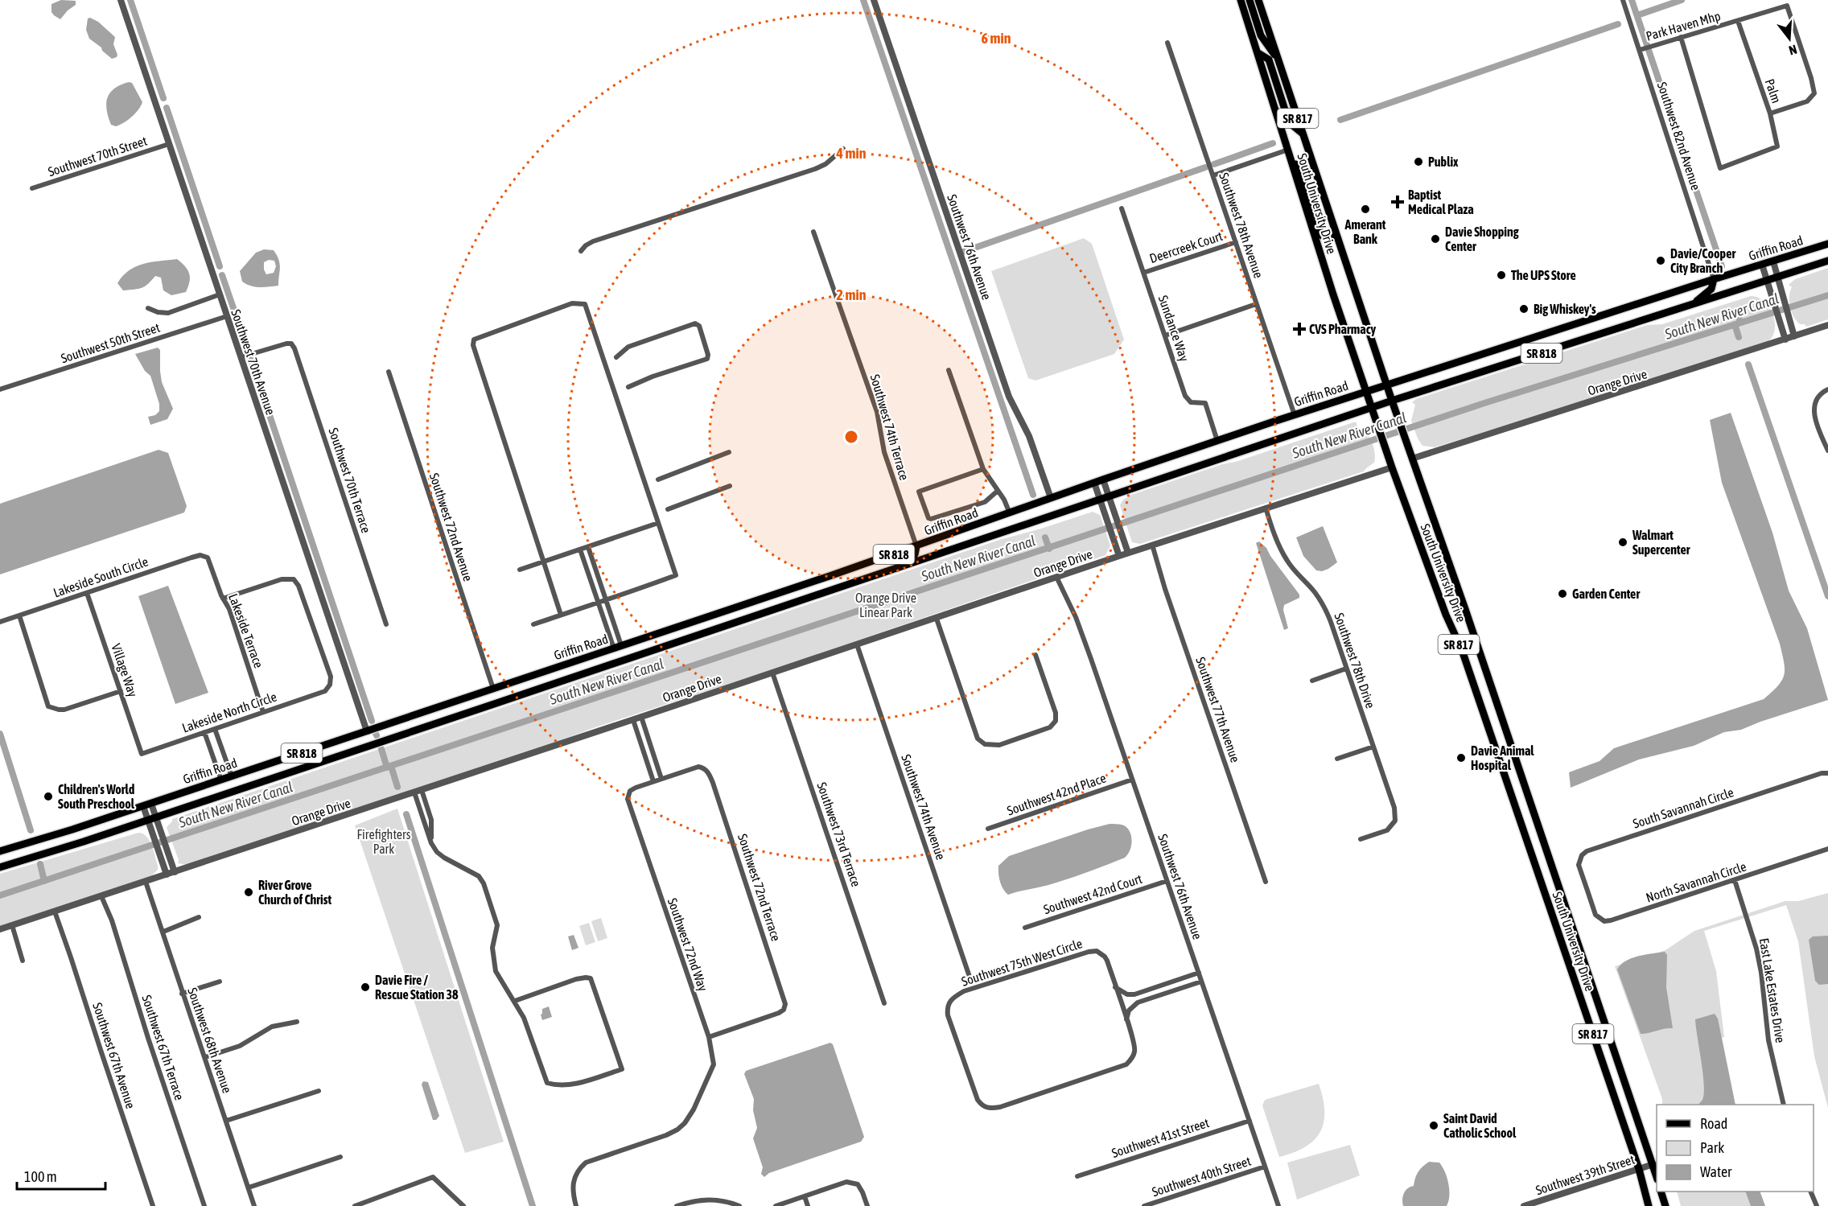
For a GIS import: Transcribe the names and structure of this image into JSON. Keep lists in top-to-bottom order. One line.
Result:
{"streets":{"main road":["SR 817","South University Drive","Griffin Road","SR 818"],"street":["Park Haven Mhp","Palm","Southwest 82nd Avenue","Southwest 70th Street","Southwest 78th Avenue","Southwest 76th Avenue","Deercreek Court","Sundance Way","Southwest 50th Street","Southwest 70th Avenue","Orange Drive","Southwest 74th Terrace","Southwest 70th Terrace","Southwest 72nd Avenue","Lakeside South Circle","Lakeside Terrace","Southwest 78th Drive","Village Way","Southwest 77th Avenue","Lakeside North Circle","Southwest 42nd Place","Southwest 74th Avenue","South Savannah Circle","Southwest 73rd Terrace","North Savannah Circle","Southwest 72nd Terrace","Southwest 42nd Court","Southwest 72nd Way","Southwest 75th West Circle","East Lake Estates Drive","Southwest 68th Avenue","Southwest 67th Terrace","Southwest 67th Avenue","Southwest 41st Street","Southwest 39th Street","Southwest 40th Street"]},"crossings":[["Park Haven Mhp","Palm"],["Park Haven Mhp","Southwest 82nd Avenue"],["Southwest 82nd Avenue","Griffin Road"],["Southwest 70th Street","Southwest 70th Avenue"],["South University Drive","Griffin Road"],["South University Drive","Orange Drive"],["South University Drive","Southwest 39th Street"],["Southwest 78th Avenue","Deercreek Court"],["Southwest 78th Avenue","Griffin Road"],["Southwest 76th Avenue","Griffin Road"],["Southwest 76th Avenue","Orange Drive"],["Southwest 76th Avenue","Southwest 42nd Place"],["Southwest 76th Avenue","Southwest 42nd Court"],["Southwest 76th Avenue","Southwest 41st Street"],["Southwest 76th Avenue","Southwest 40th Street"],["Deercreek Court","Sundance Way"],["Griffin Road","Sundance Way"],["Griffin Road","Southwest 70th Avenue"],["Griffin Road","Southwest 74th Terrace"],["Griffin Road","Southwest 72nd Avenue"],["Southwest 50th Street","Southwest 70th Avenue"],["Southwest 70th Avenue","Southwest 70th Terrace"],["Orange Drive","Southwest 78th Drive"],["Orange Drive","Southwest 77th Avenue"],["Orange Drive","Southwest 74th Avenue"],["Orange Drive","Southwest 73rd Terrace"],["Orange Drive","Southwest 68th Avenue"],["Orange Drive","Southwest 67th Terrace"],["Orange Drive","Southwest 67th Avenue"],["Lakeside South Circle","Lakeside Terrace"],["Lakeside South Circle","Village Way"],["Lakeside Terrace","Lakeside North Circle"],["Village Way","Lakeside North Circle"],["South Savannah Circle","North Savannah Circle"],["North Savannah Circle","East Lake Estates Drive"],["Southwest 72nd Terrace","Southwest 72nd Way"]],"water":["South New River Canal"],"parks":["Orange Drive Linear Park","Firefighters Park"],"places":{"other":["Publix","Amerant Bank","Davie Shopping Center","Davie/Cooper City Branch","The UPS Store","Big Whiskey's","Walmart Supercenter","Garden Center","Davie Animal Hospital","Children's World South Preschool","River Grove Church of Christ","Davie Fire / Rescue Station 38","Saint David Catholic School"],"health":["Baptist Medical Plaza","CVS Pharmacy"]},"legend":["Road","Park","Water"],"scale_bar":"100 m","north":"bottom","rings":["6 min","4 min","2 min"]}
